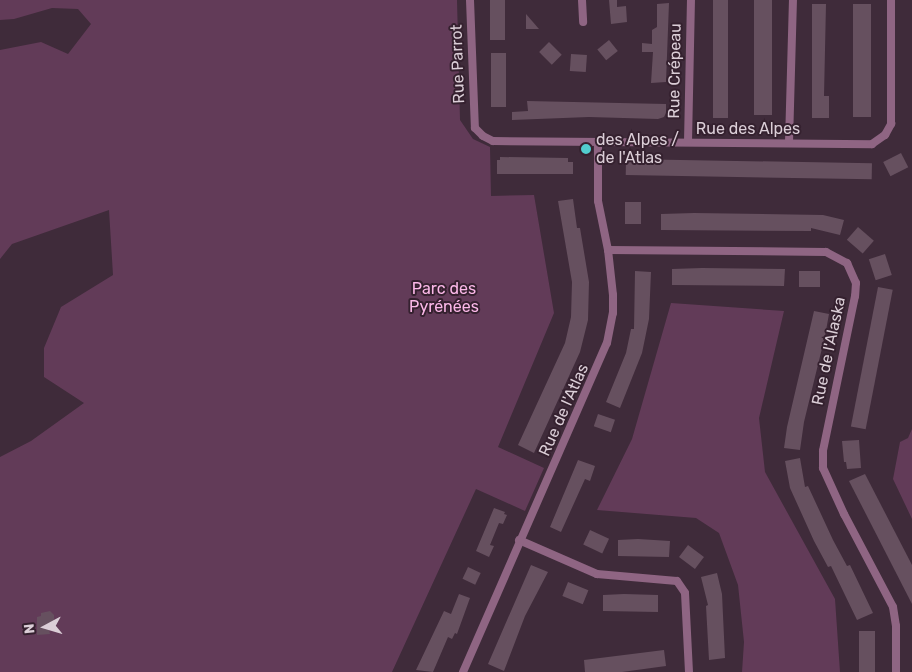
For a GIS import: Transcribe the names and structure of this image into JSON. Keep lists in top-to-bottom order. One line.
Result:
{"streets":{"street":["Rue Parrot","Rue Crépeau","Rue des Alpes","Rue de l'Alaska","Rue de l'Atlas"]},"crossings":[["Rue Parrot","Rue des Alpes"],["Rue Crépeau","Rue des Alpes"],["Rue des Alpes","Rue de l'Atlas"],["Rue de l'Alaska","Rue de l'Atlas"]],"parks":["Parc des Pyrénées"],"places":["des Alpes / de l'Atlas"],"north":"left"}
